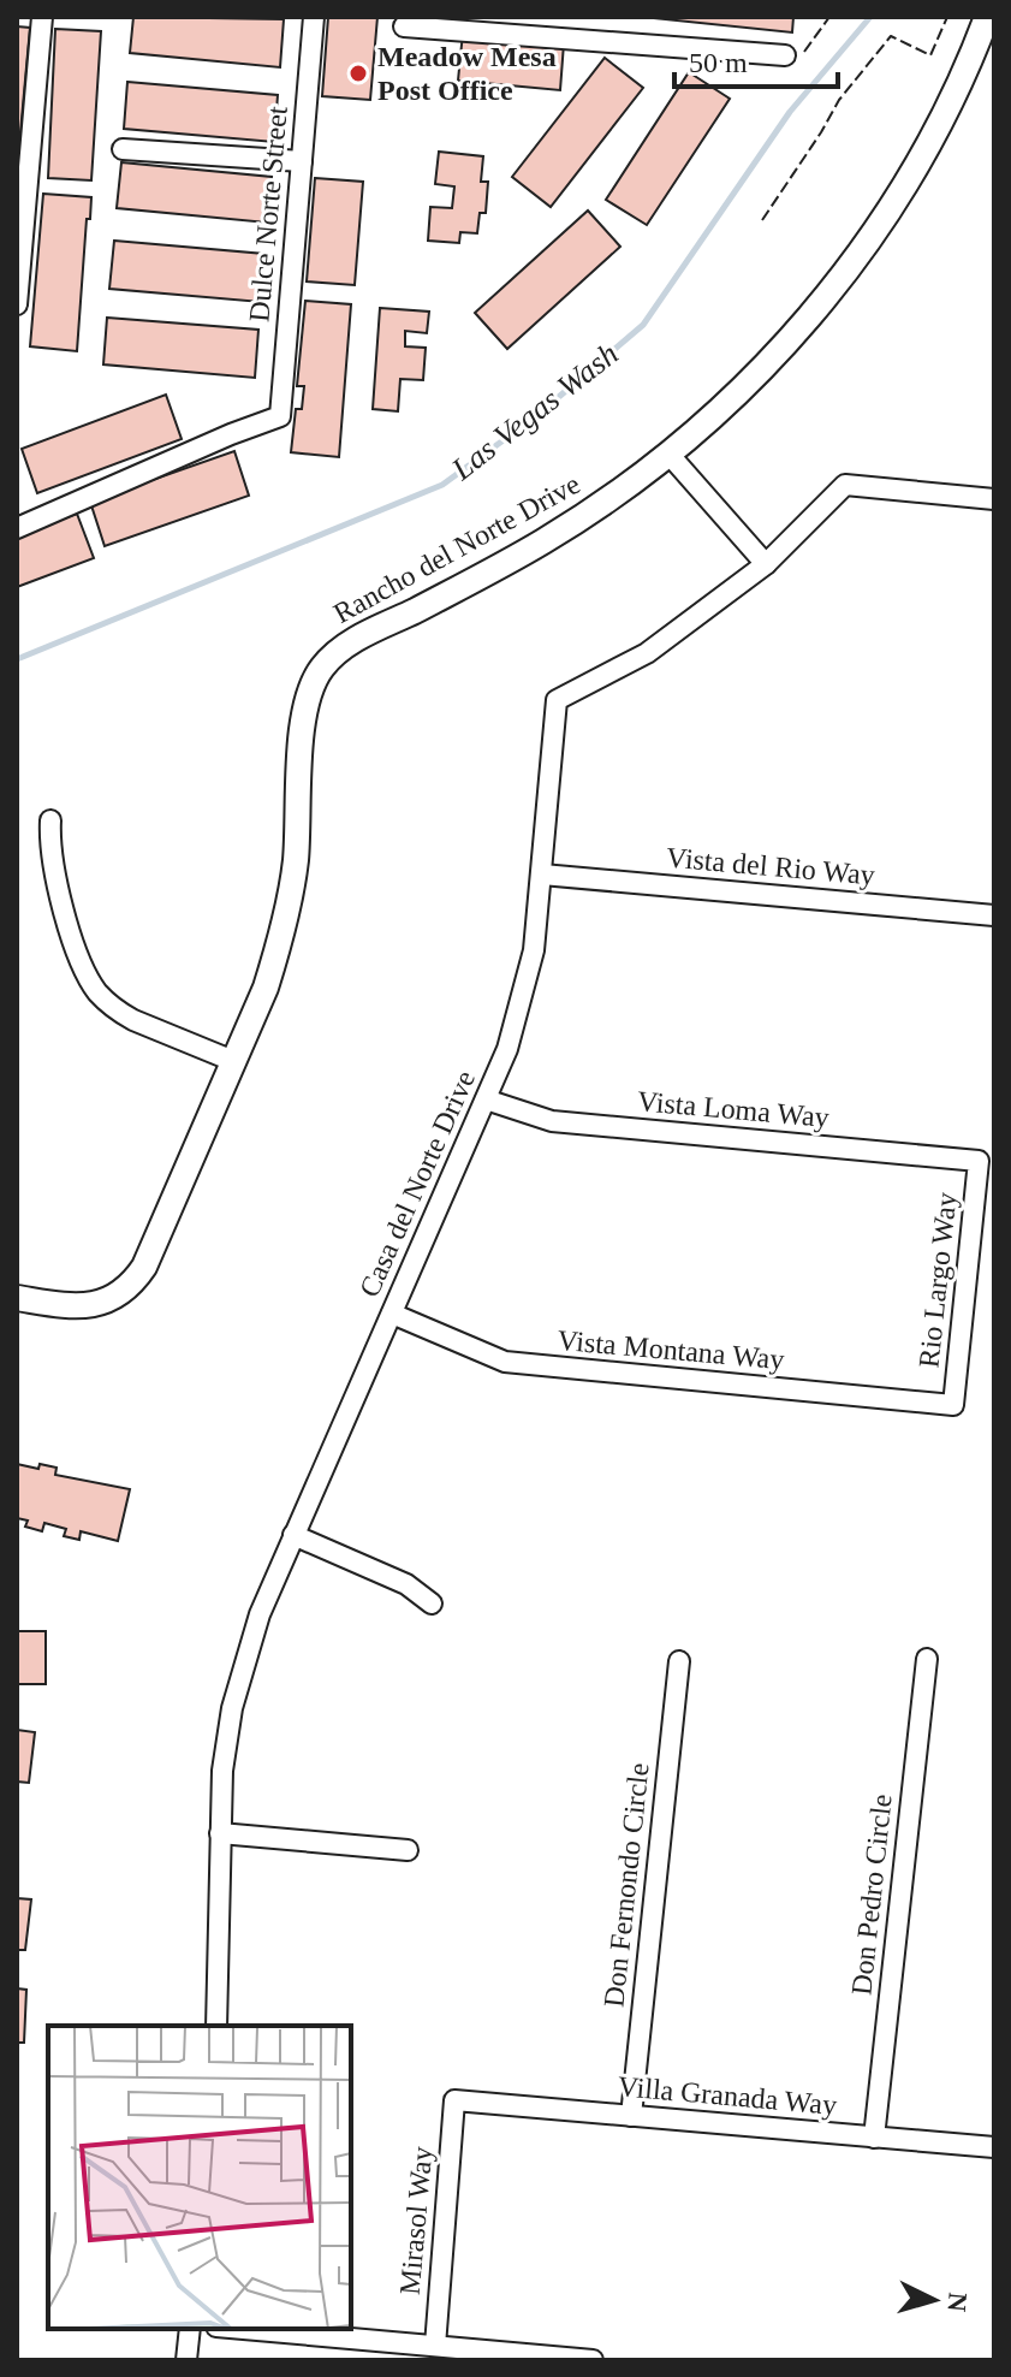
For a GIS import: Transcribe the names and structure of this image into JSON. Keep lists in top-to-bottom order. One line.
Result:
{"streets":{"street":["Dulce Norte Street","Rancho del Norte Drive","Vista del Rio Way","Vista Loma Way","Casa del Norte Drive","Rio Largo Way","Vista Montana Way","Don Fernondo Circle","Don Pedro Circle","Villa Granada Way","Mirasol Way"]},"crossings":[["Vista del Rio Way","Casa del Norte Drive"],["Vista Loma Way","Casa del Norte Drive"],["Vista Loma Way","Rio Largo Way"],["Casa del Norte Drive","Vista Montana Way"],["Rio Largo Way","Vista Montana Way"],["Don Fernondo Circle","Villa Granada Way"],["Don Pedro Circle","Villa Granada Way"],["Villa Granada Way","Mirasol Way"]],"water":["Las Vegas Wash"],"places":["Meadow Mesa Post Office"],"scale_bar":"50 m","north":"right"}
